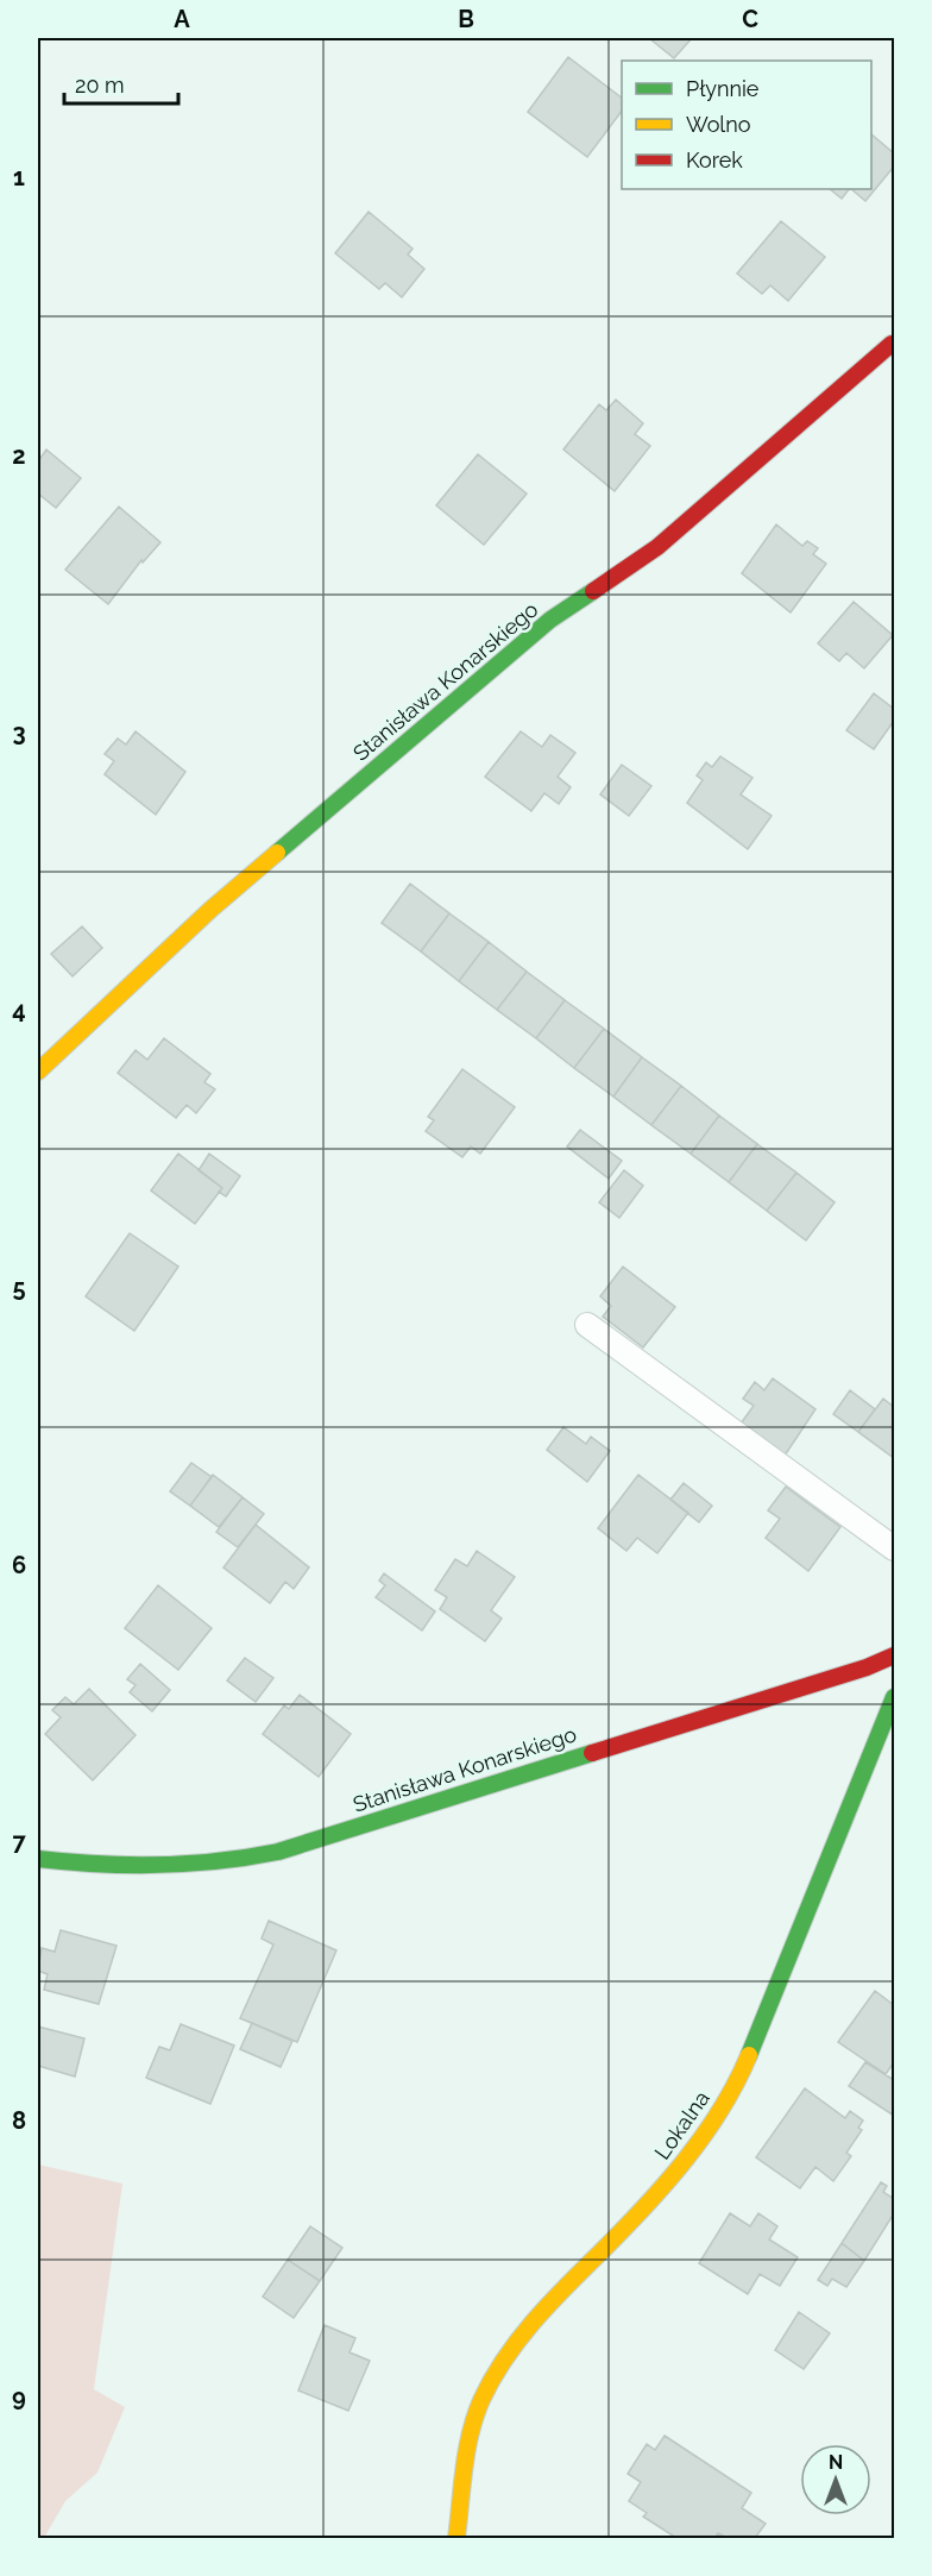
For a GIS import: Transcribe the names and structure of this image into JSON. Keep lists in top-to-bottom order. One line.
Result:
{"streets":{"street":["Stanisława Konarskiego","Lokalna"]},"legend":["Płynnie","Wolno","Korek"],"scale_bar":"20 m","north":"top","grid":{"columns":["A","B","C"],"rows":["1","2","3","4","5","6","7","8","9"]}}
